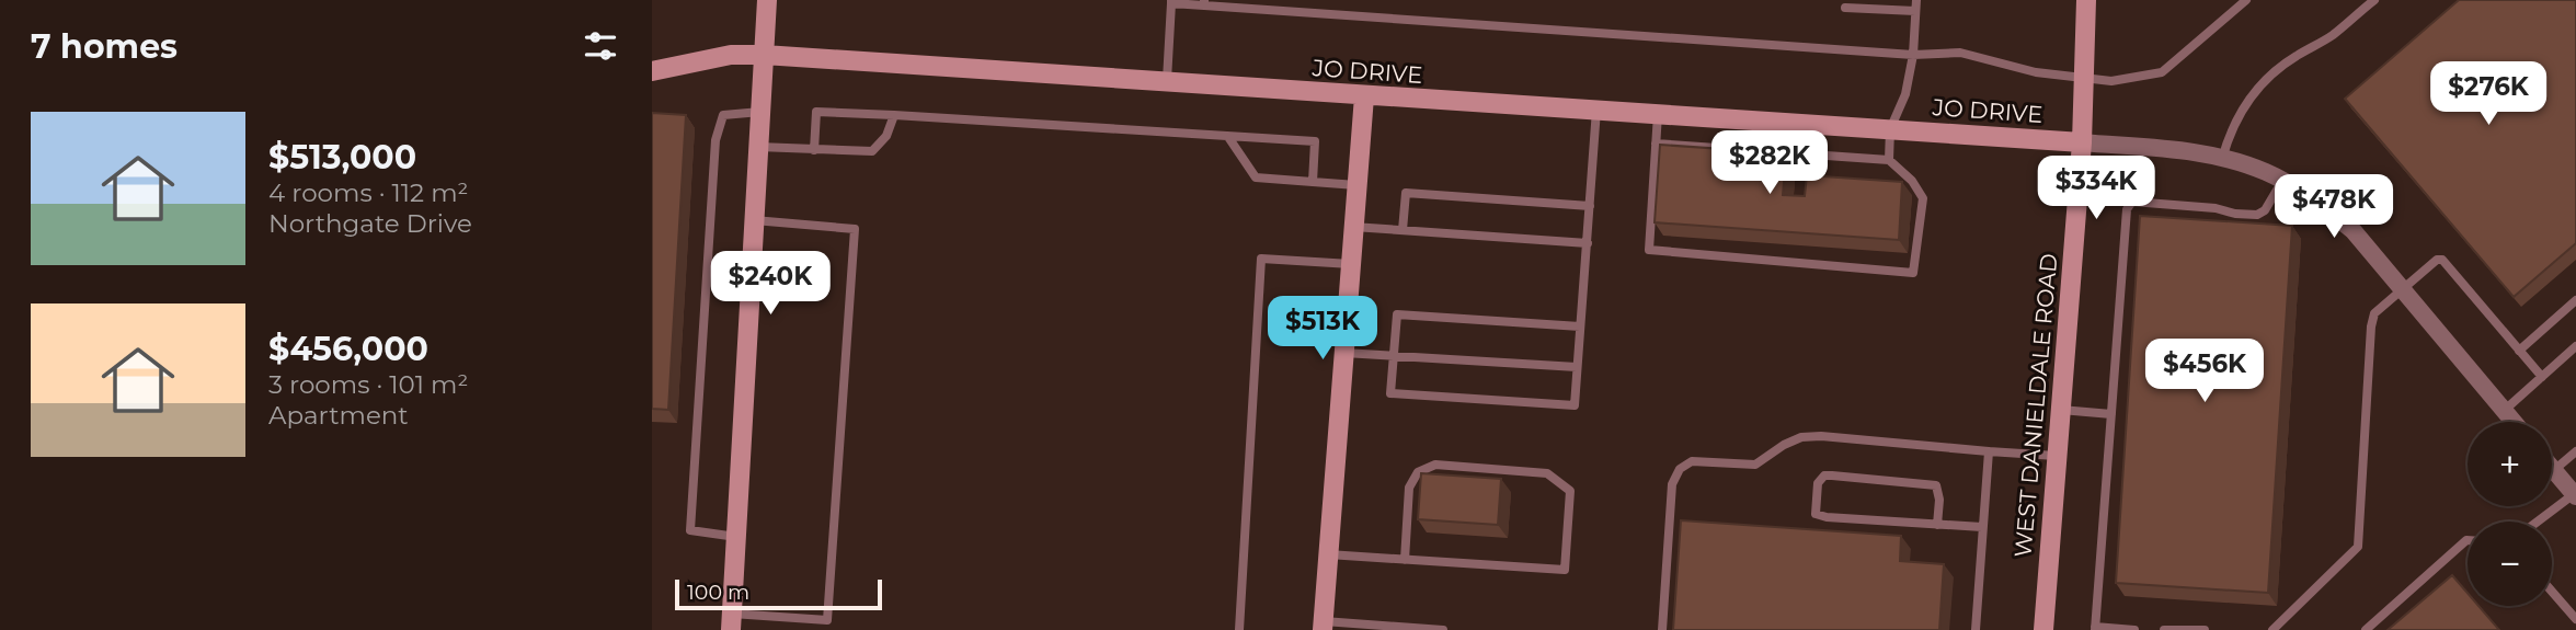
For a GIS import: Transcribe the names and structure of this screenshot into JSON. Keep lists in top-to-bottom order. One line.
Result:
{"streets":{"street":["JO DRIVE","WEST DANIELDALE ROAD"]},"crossings":[["JO DRIVE","WEST DANIELDALE ROAD"]],"scale_bar":"100 m","page":{"heading":"7 homes","price":["$276K","$282K","$334K","$478K","$240K","$513K","$456K"],"list":[{"name":"$513,000","note":"4 rooms · 112 m² · Northgate Drive"},{"name":"$456,000","note":"3 rooms · 101 m² · Apartment"}],"map_buttons":["+","−"],"scale":"100 m"}}
